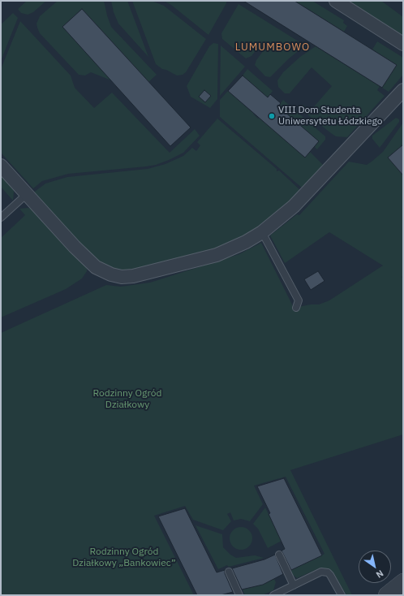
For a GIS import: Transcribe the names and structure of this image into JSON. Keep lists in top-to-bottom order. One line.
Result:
{"districts":["LUMUMBOWO"],"parks":["Rodzinny Ogród Działkowy","Rodzinny Ogród Działkowy „Bankowiec”"],"places":["VIII Dom Studenta Uniwersytetu Łódzkiego"],"north":"bottom right"}
